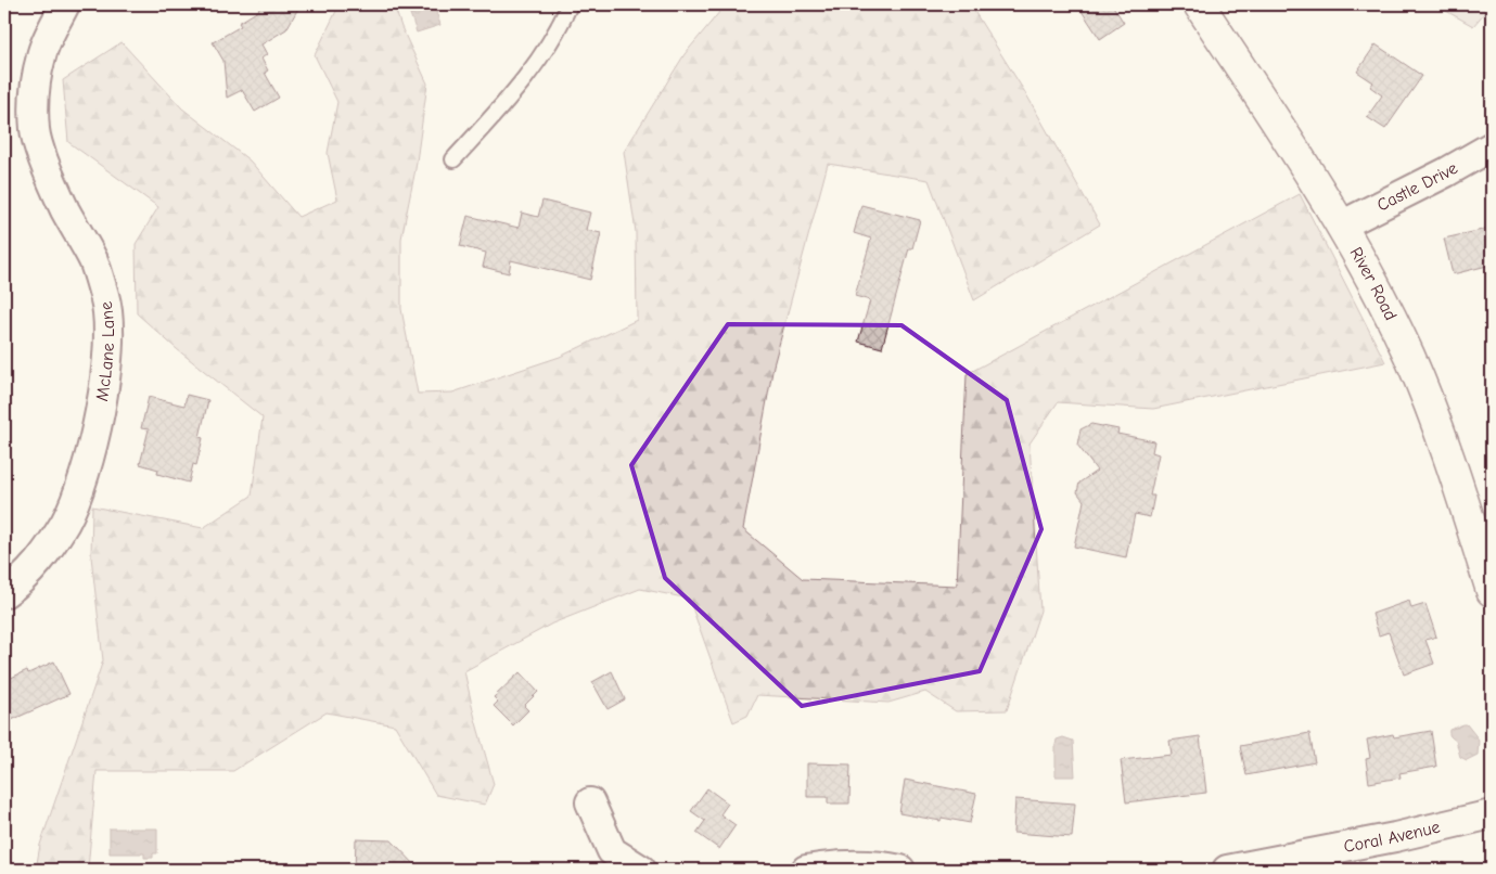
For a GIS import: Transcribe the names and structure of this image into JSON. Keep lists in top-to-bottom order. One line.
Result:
{"streets":{"street":["Castle Drive","River Road","McLane Lane","Coral Avenue"]},"crossings":[["Castle Drive","River Road"]]}
